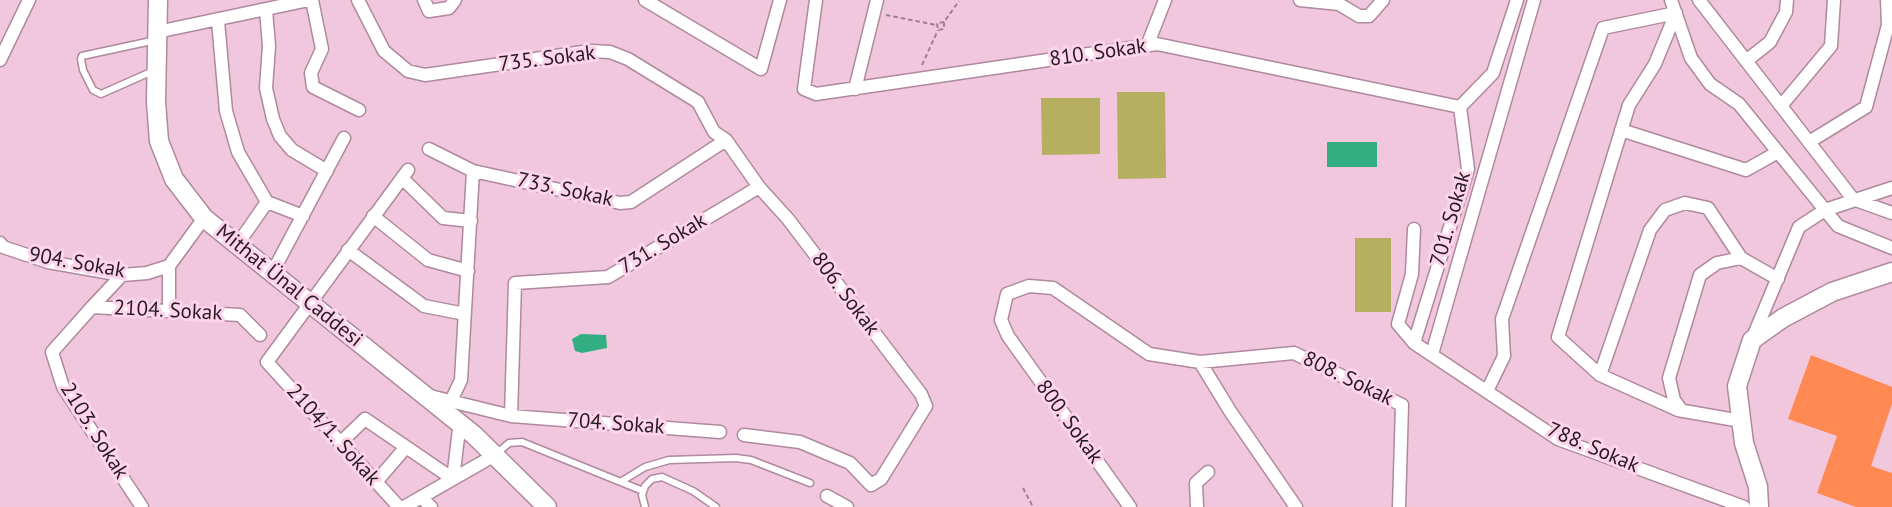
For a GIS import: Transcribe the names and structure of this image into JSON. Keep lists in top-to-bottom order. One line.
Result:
{"streets":{"main road":["Mithat Ünal Caddesi"],"street":["810. Sokak","735. Sokak","733. Sokak","701. Sokak","731. Sokak","904. Sokak","806. Sokak","2104. Sokak","808. Sokak","800. Sokak","704. Sokak","2103. Sokak","2104/1. Sokak","788. Sokak"]},"crossings":[["810. Sokak","701. Sokak"],["735. Sokak","733. Sokak"],["735. Sokak","731. Sokak"],["735. Sokak","806. Sokak"],["701. Sokak","788. Sokak"],["731. Sokak","806. Sokak"],["731. Sokak","704. Sokak"],["Mithat Ünal Caddesi","704. Sokak"],["Mithat Ünal Caddesi","2104/1. Sokak"],["2104. Sokak","2103. Sokak"],["808. Sokak","800. Sokak"]]}
